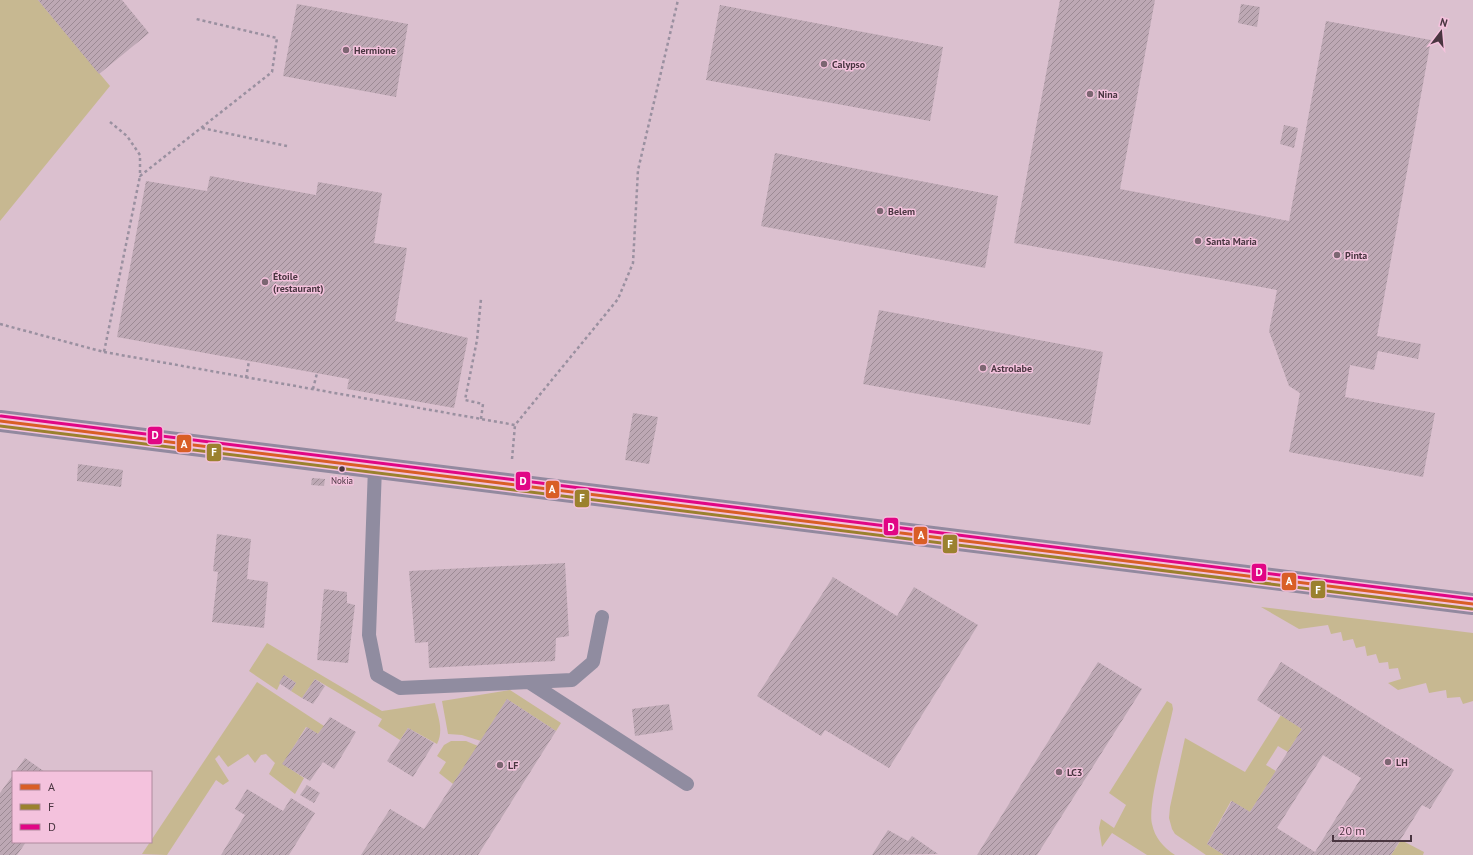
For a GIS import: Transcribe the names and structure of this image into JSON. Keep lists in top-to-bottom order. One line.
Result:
{"places":["Hermione","Calypso","Nina","Belem","Santa Maria","Pinta","Étoile (restaurant)","Astrolabe","Nokia","LH","LF","LC3"],"lines":["transit line D","transit line A","transit line F"],"legend":["A","F","D"],"scale_bar":"20 m","north":"top"}
